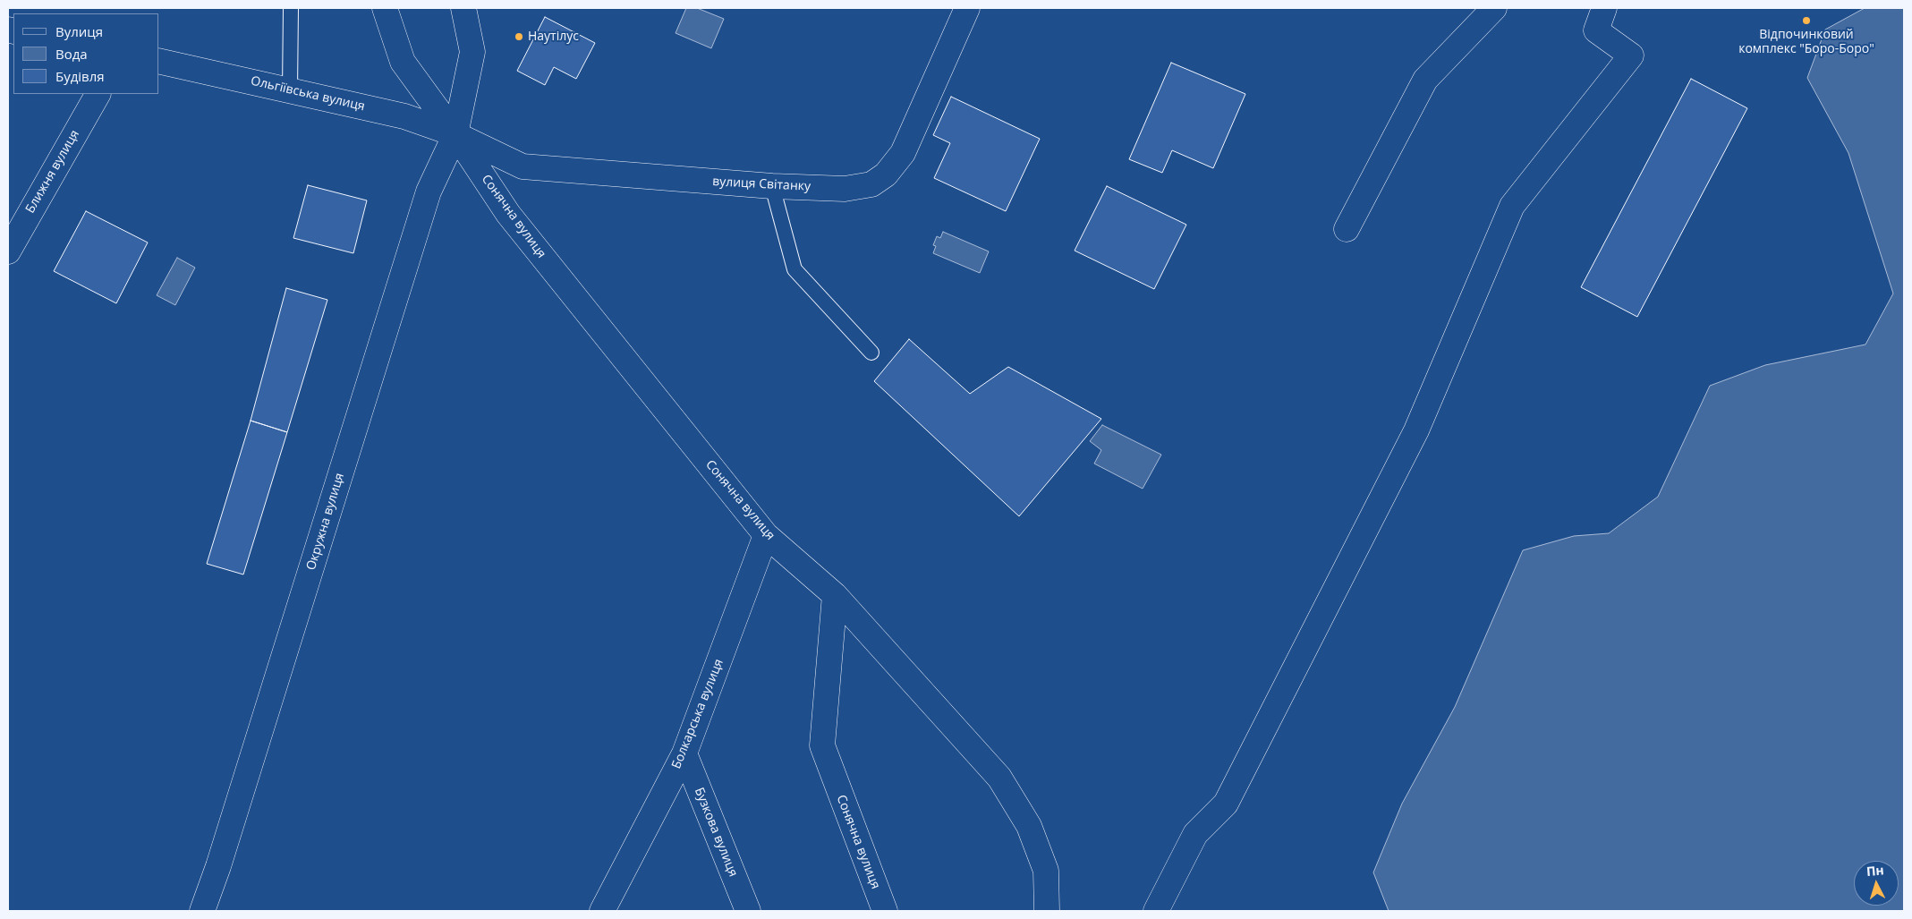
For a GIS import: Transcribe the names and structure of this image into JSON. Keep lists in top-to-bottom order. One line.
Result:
{"streets":{"street":["Ольгіївська вулиця","Ближня вулиця","вулиця Світанку","Сонячна вулиця","Окружна вулиця","Болкарська вулиця","Бузкова вулиця"]},"crossings":[["Ольгіївська вулиця","вулиця Світанку"],["Ольгіївська вулиця","Сонячна вулиця"],["Ольгіївська вулиця","Окружна вулиця"],["вулиця Світанку","Сонячна вулиця"],["вулиця Світанку","Окружна вулиця"],["Сонячна вулиця","Окружна вулиця"],["Сонячна вулиця","Болкарська вулиця"],["Болкарська вулиця","Бузкова вулиця"]],"places":["Відпочинковий комплекс \"Боро-Боро\"","Наутілус"],"legend":["Вулиця","Вода","Будівля"],"north":"top"}
